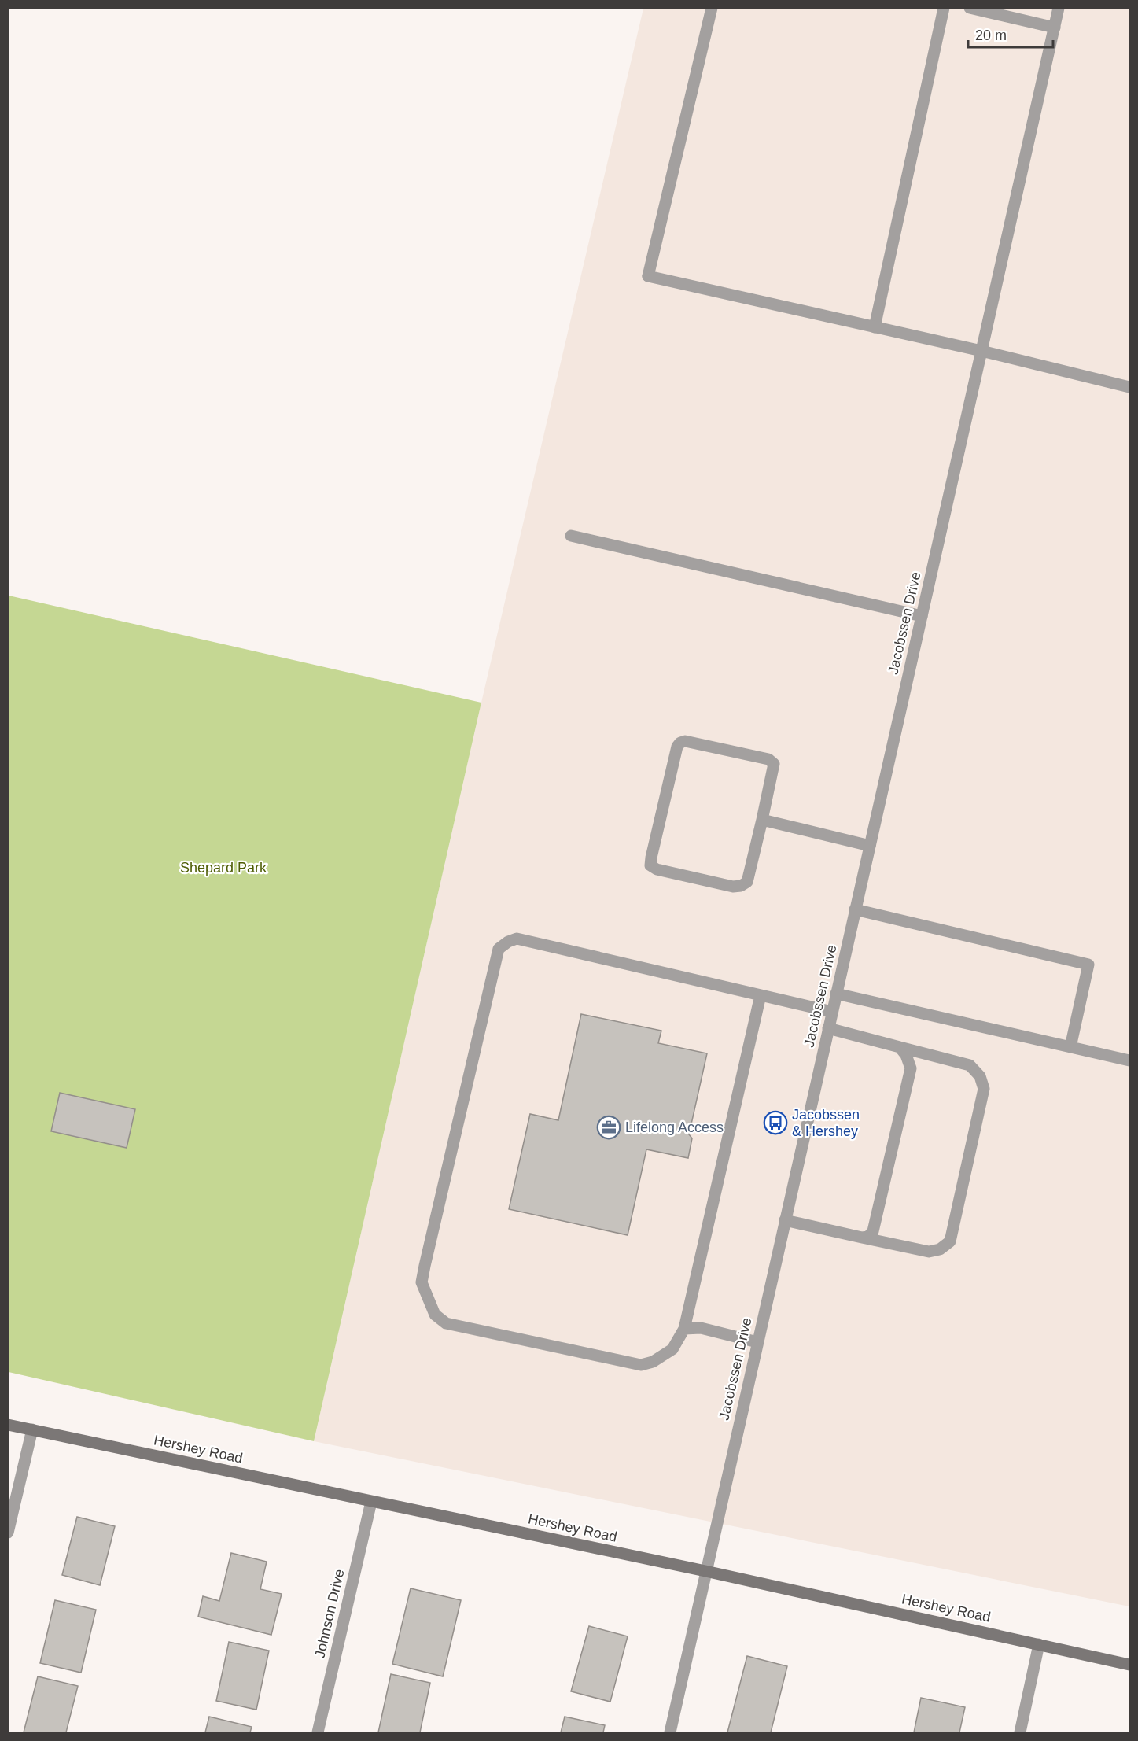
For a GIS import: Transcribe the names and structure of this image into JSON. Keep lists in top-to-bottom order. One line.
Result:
{"streets":{"main road":["Hershey Road"],"street":["Jacobssen Drive","Johnson Drive"]},"crossings":[["Jacobssen Drive","Hershey Road"],["Hershey Road","Johnson Drive"]],"parks":["Shepard Park"],"places":{"bus stop":["Jacobssen & Hershey"],"office":["Lifelong Access"]},"scale_bar":"20 m"}
